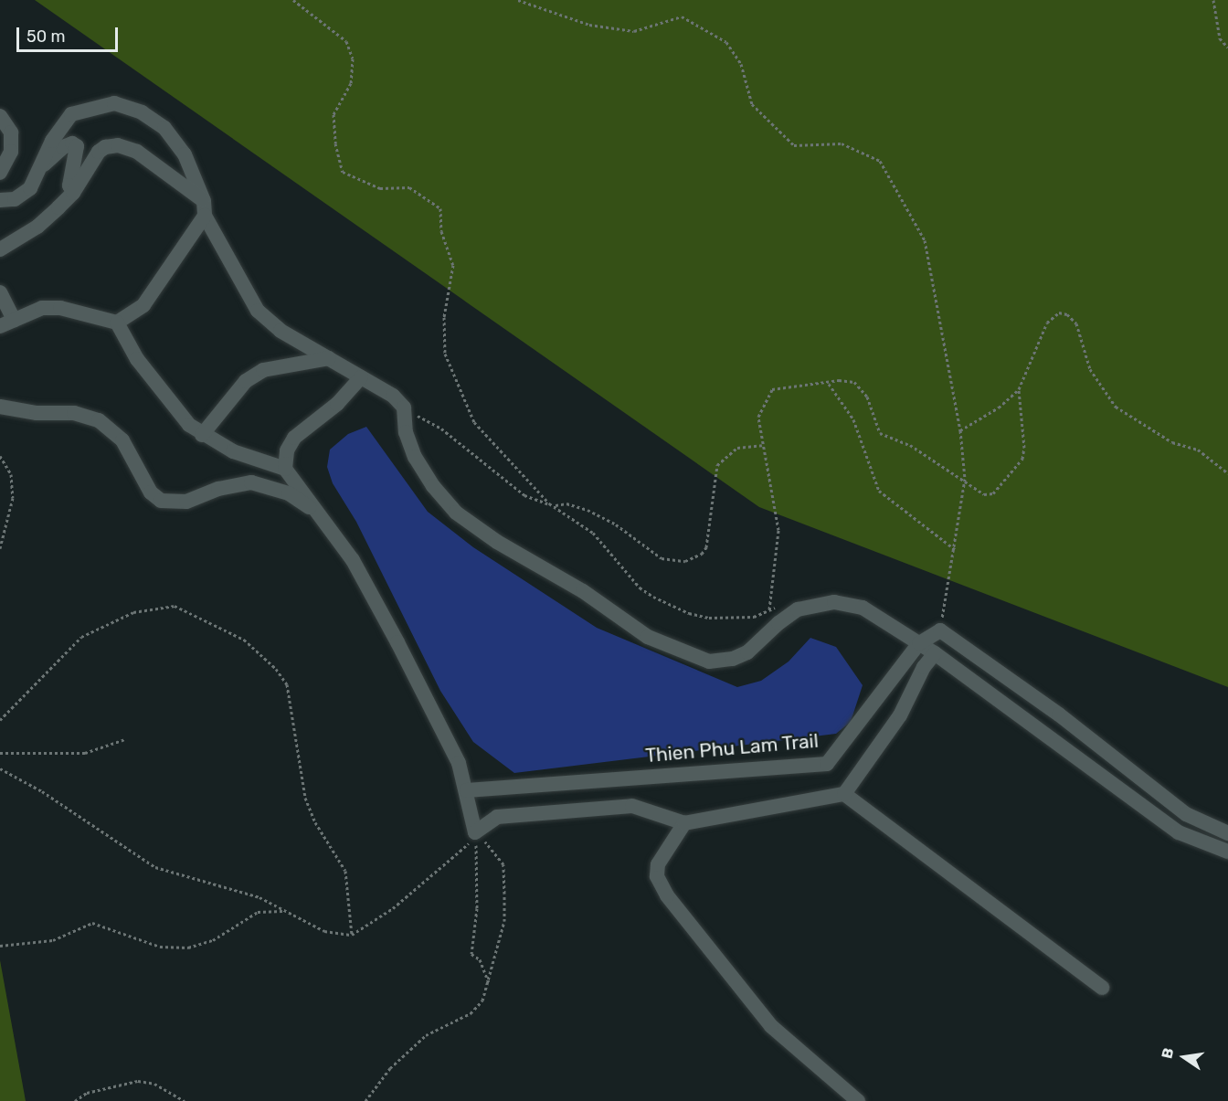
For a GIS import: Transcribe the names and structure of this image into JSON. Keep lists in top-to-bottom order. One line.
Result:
{"streets":{"street":["Thien Phu Lam Trail"]},"scale_bar":"50 m","north":"left"}
